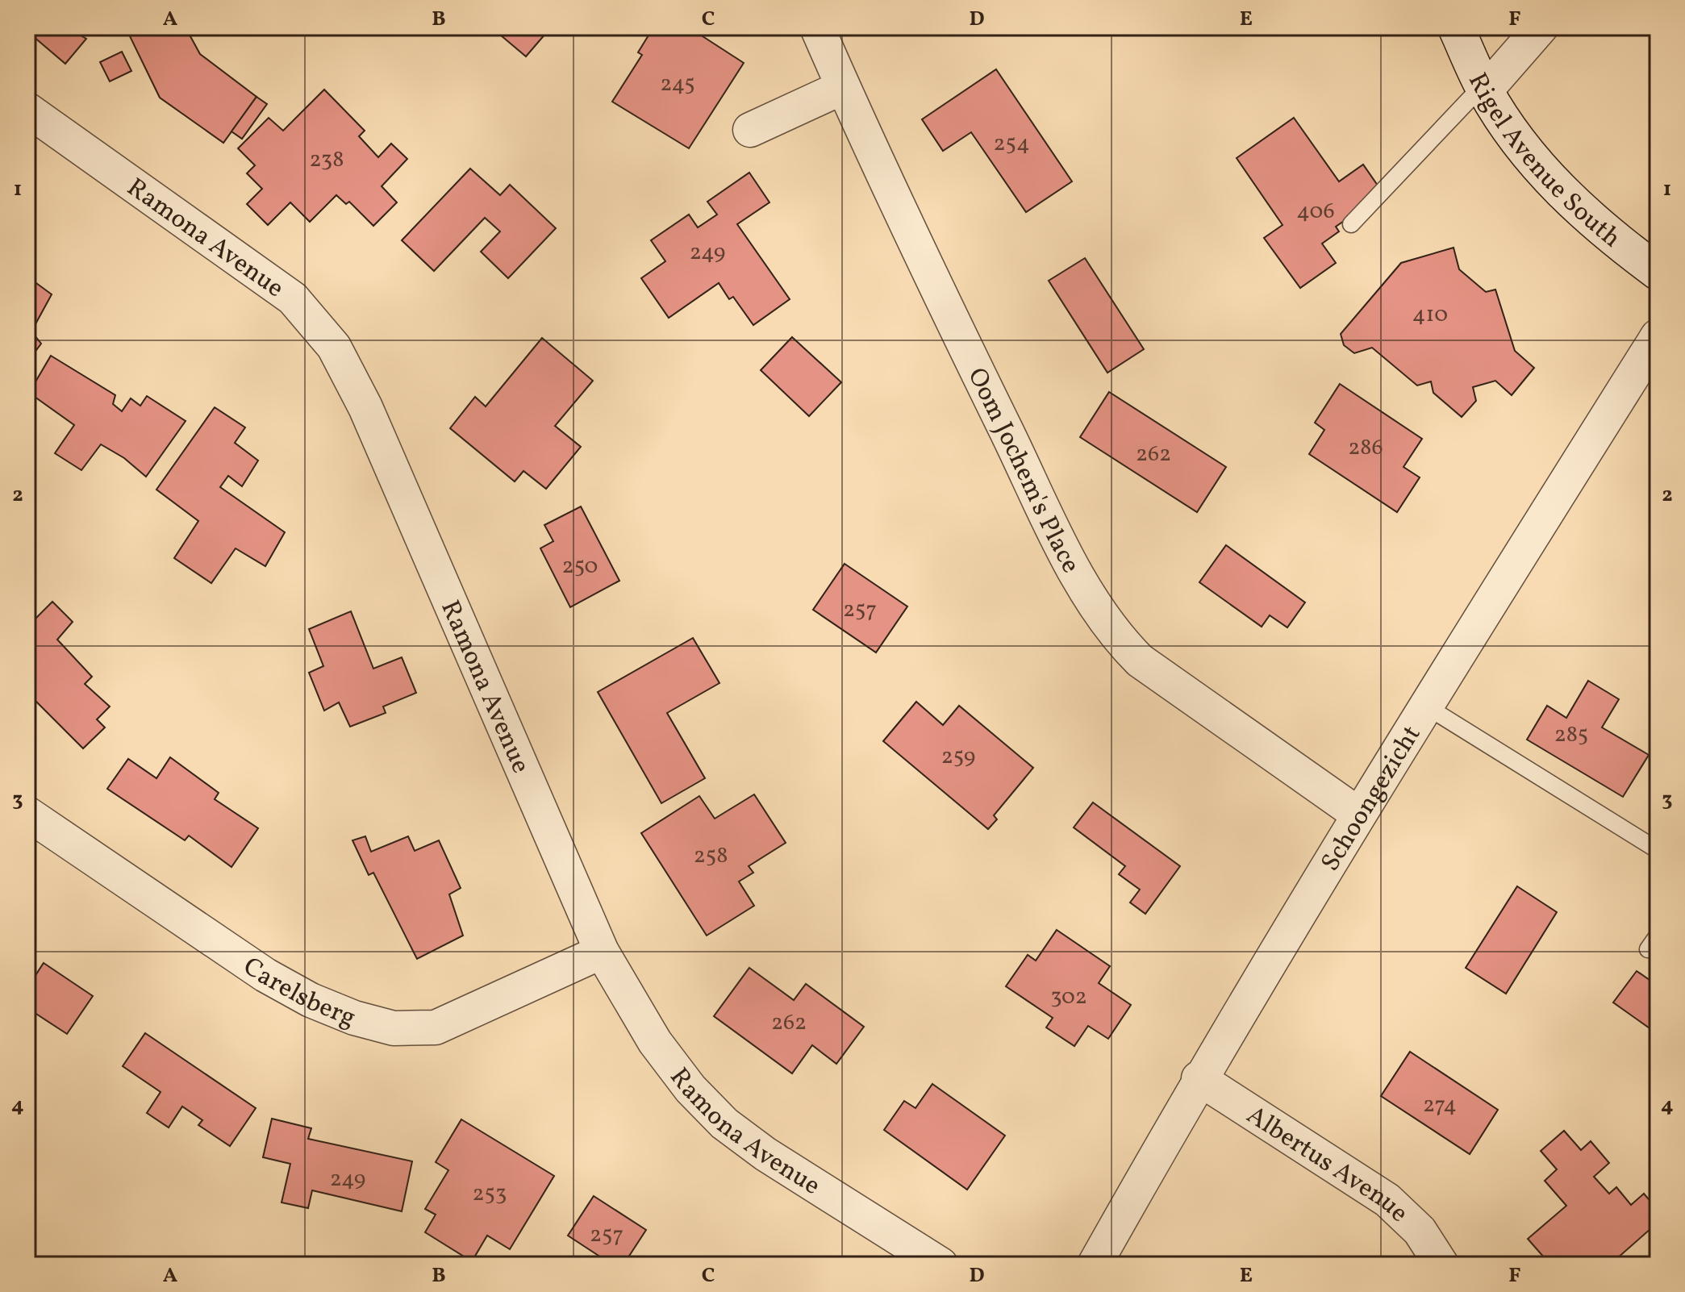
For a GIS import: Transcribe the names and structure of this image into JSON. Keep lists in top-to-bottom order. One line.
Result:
{"streets":{"main road":["Rigel Avenue South"],"street":["Ramona Avenue","Oom Jochem's Place","Schoongezicht","Carelsberg","Albertus Avenue"]},"crossings":[["Ramona Avenue","Carelsberg"],["Oom Jochem's Place","Schoongezicht"],["Schoongezicht","Albertus Avenue"]],"house_numbers":["245","254","238","406","249","410","286","262","250","257","285","259","258","302","262","274","249","253","257"],"grid":{"columns":["A","B","C","D","E","F"],"rows":["1","2","3","4"]}}
